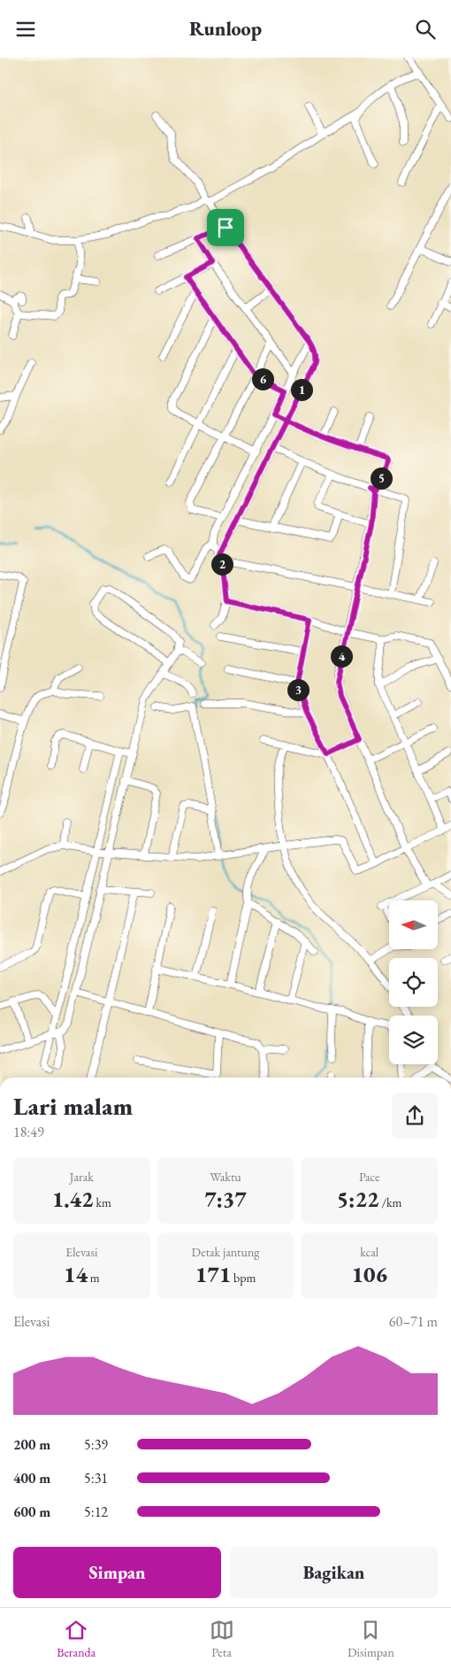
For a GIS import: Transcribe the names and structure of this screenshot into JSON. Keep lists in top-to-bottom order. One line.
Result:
{"north":"left","page":{"header":"Runloop","pins":["6","1","5","2","4","3"],"heading":["Lari malam","18:49"],"stats":[["Jarak","1.42 km"],["Waktu","7:37"],["Pace","5:22 /km"],["Elevasi","14 m"],["Detak jantung","171 bpm"],["kcal","106"]],"chart":["Elevasi","60–71 m"],"list":[{"name":"200 m","note":"5:39"},{"name":"400 m","note":"5:31"},{"name":"600 m","note":"5:12"}],"buttons":["Simpan","Bagikan"],"tabs":["Beranda","Peta","Disimpan"]}}
